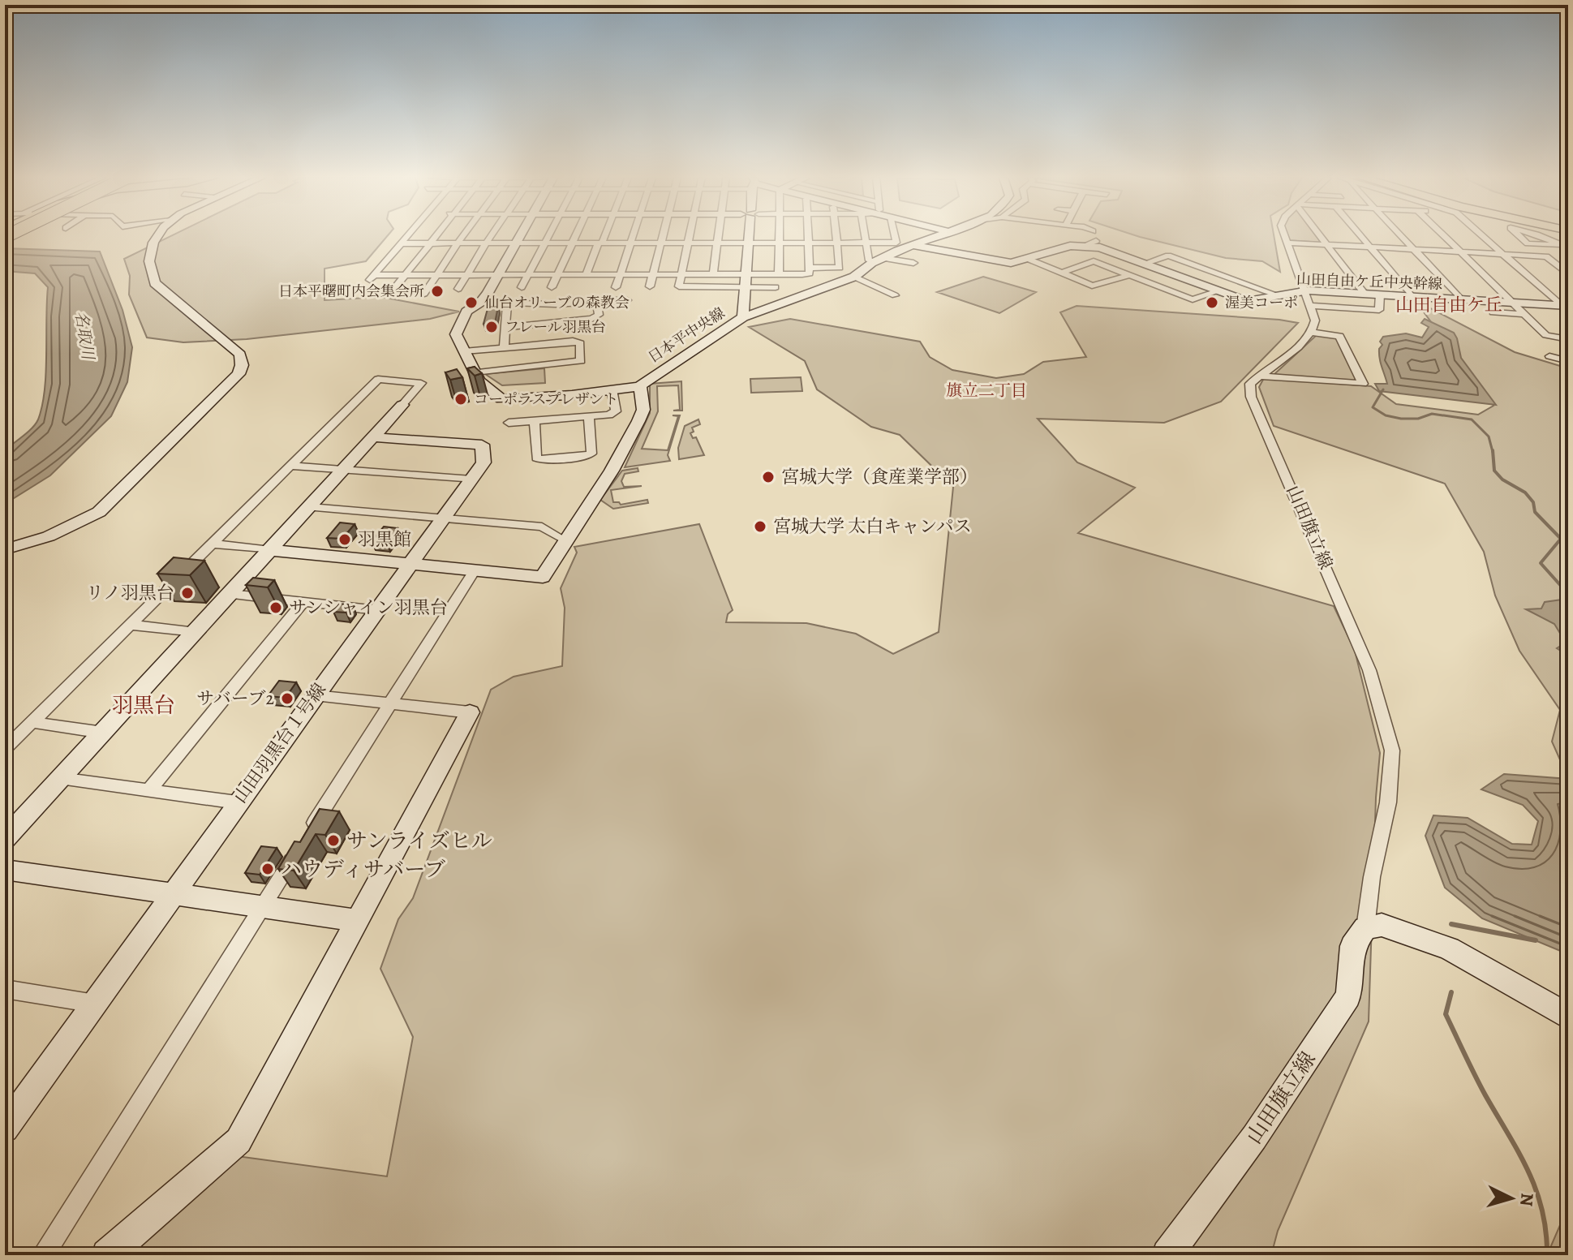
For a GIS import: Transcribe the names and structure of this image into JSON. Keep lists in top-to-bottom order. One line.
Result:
{"streets":{"street":["山田自由ケ丘中央幹線","日本平中央線","山田旗立線","山田羽黒台１号線"]},"districts":["山田自由ケ丘","旗立二丁目","羽黒台"],"water":["名取川"],"places":["日本平曙町内会集会所","仙台オリーブの森教会","渥美コーポ","フレール羽黒台","コーポラスプレザント","宮城大学（食産業学部）","宮城大学 太白キャンパス","羽黒館","リノ羽黒台","サンシャイン羽黒台","サバーブ2","サンライズヒル","ハウディサバーブ"],"north":"right"}
